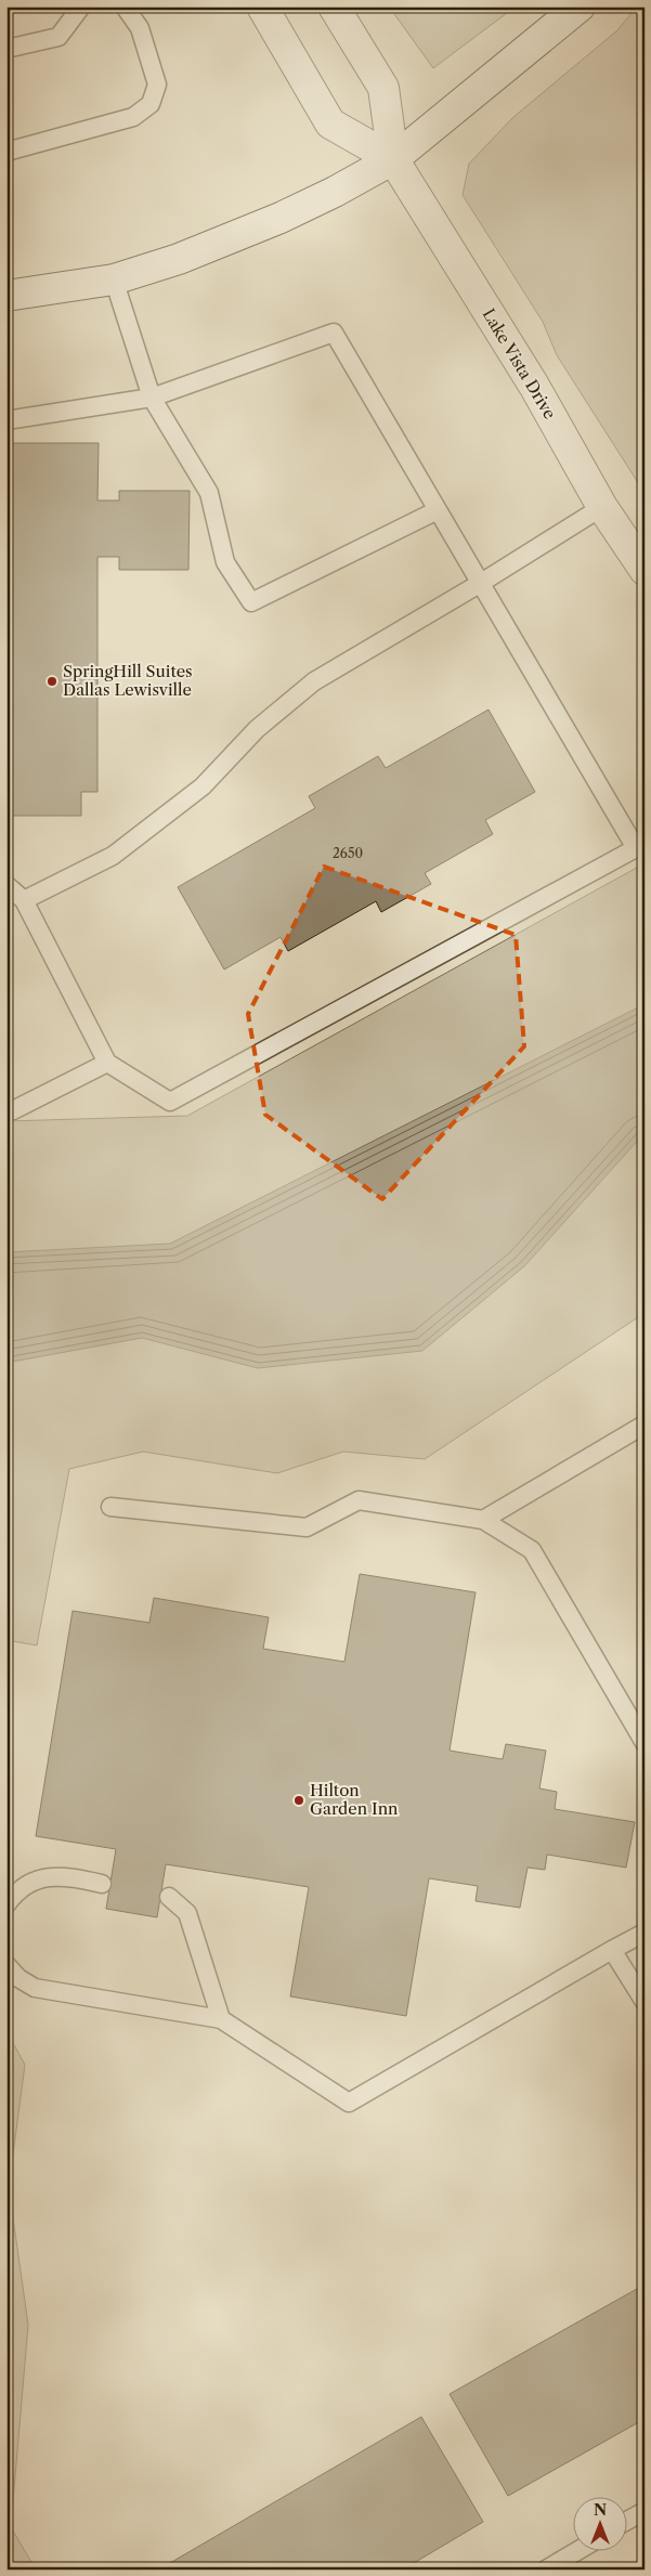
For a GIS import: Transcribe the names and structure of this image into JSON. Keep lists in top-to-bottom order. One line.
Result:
{"streets":{"street":["Lake Vista Drive"]},"places":["SpringHill Suites Dallas Lewisville","Hilton Garden Inn"],"house_numbers":["2650"],"north":"top"}
